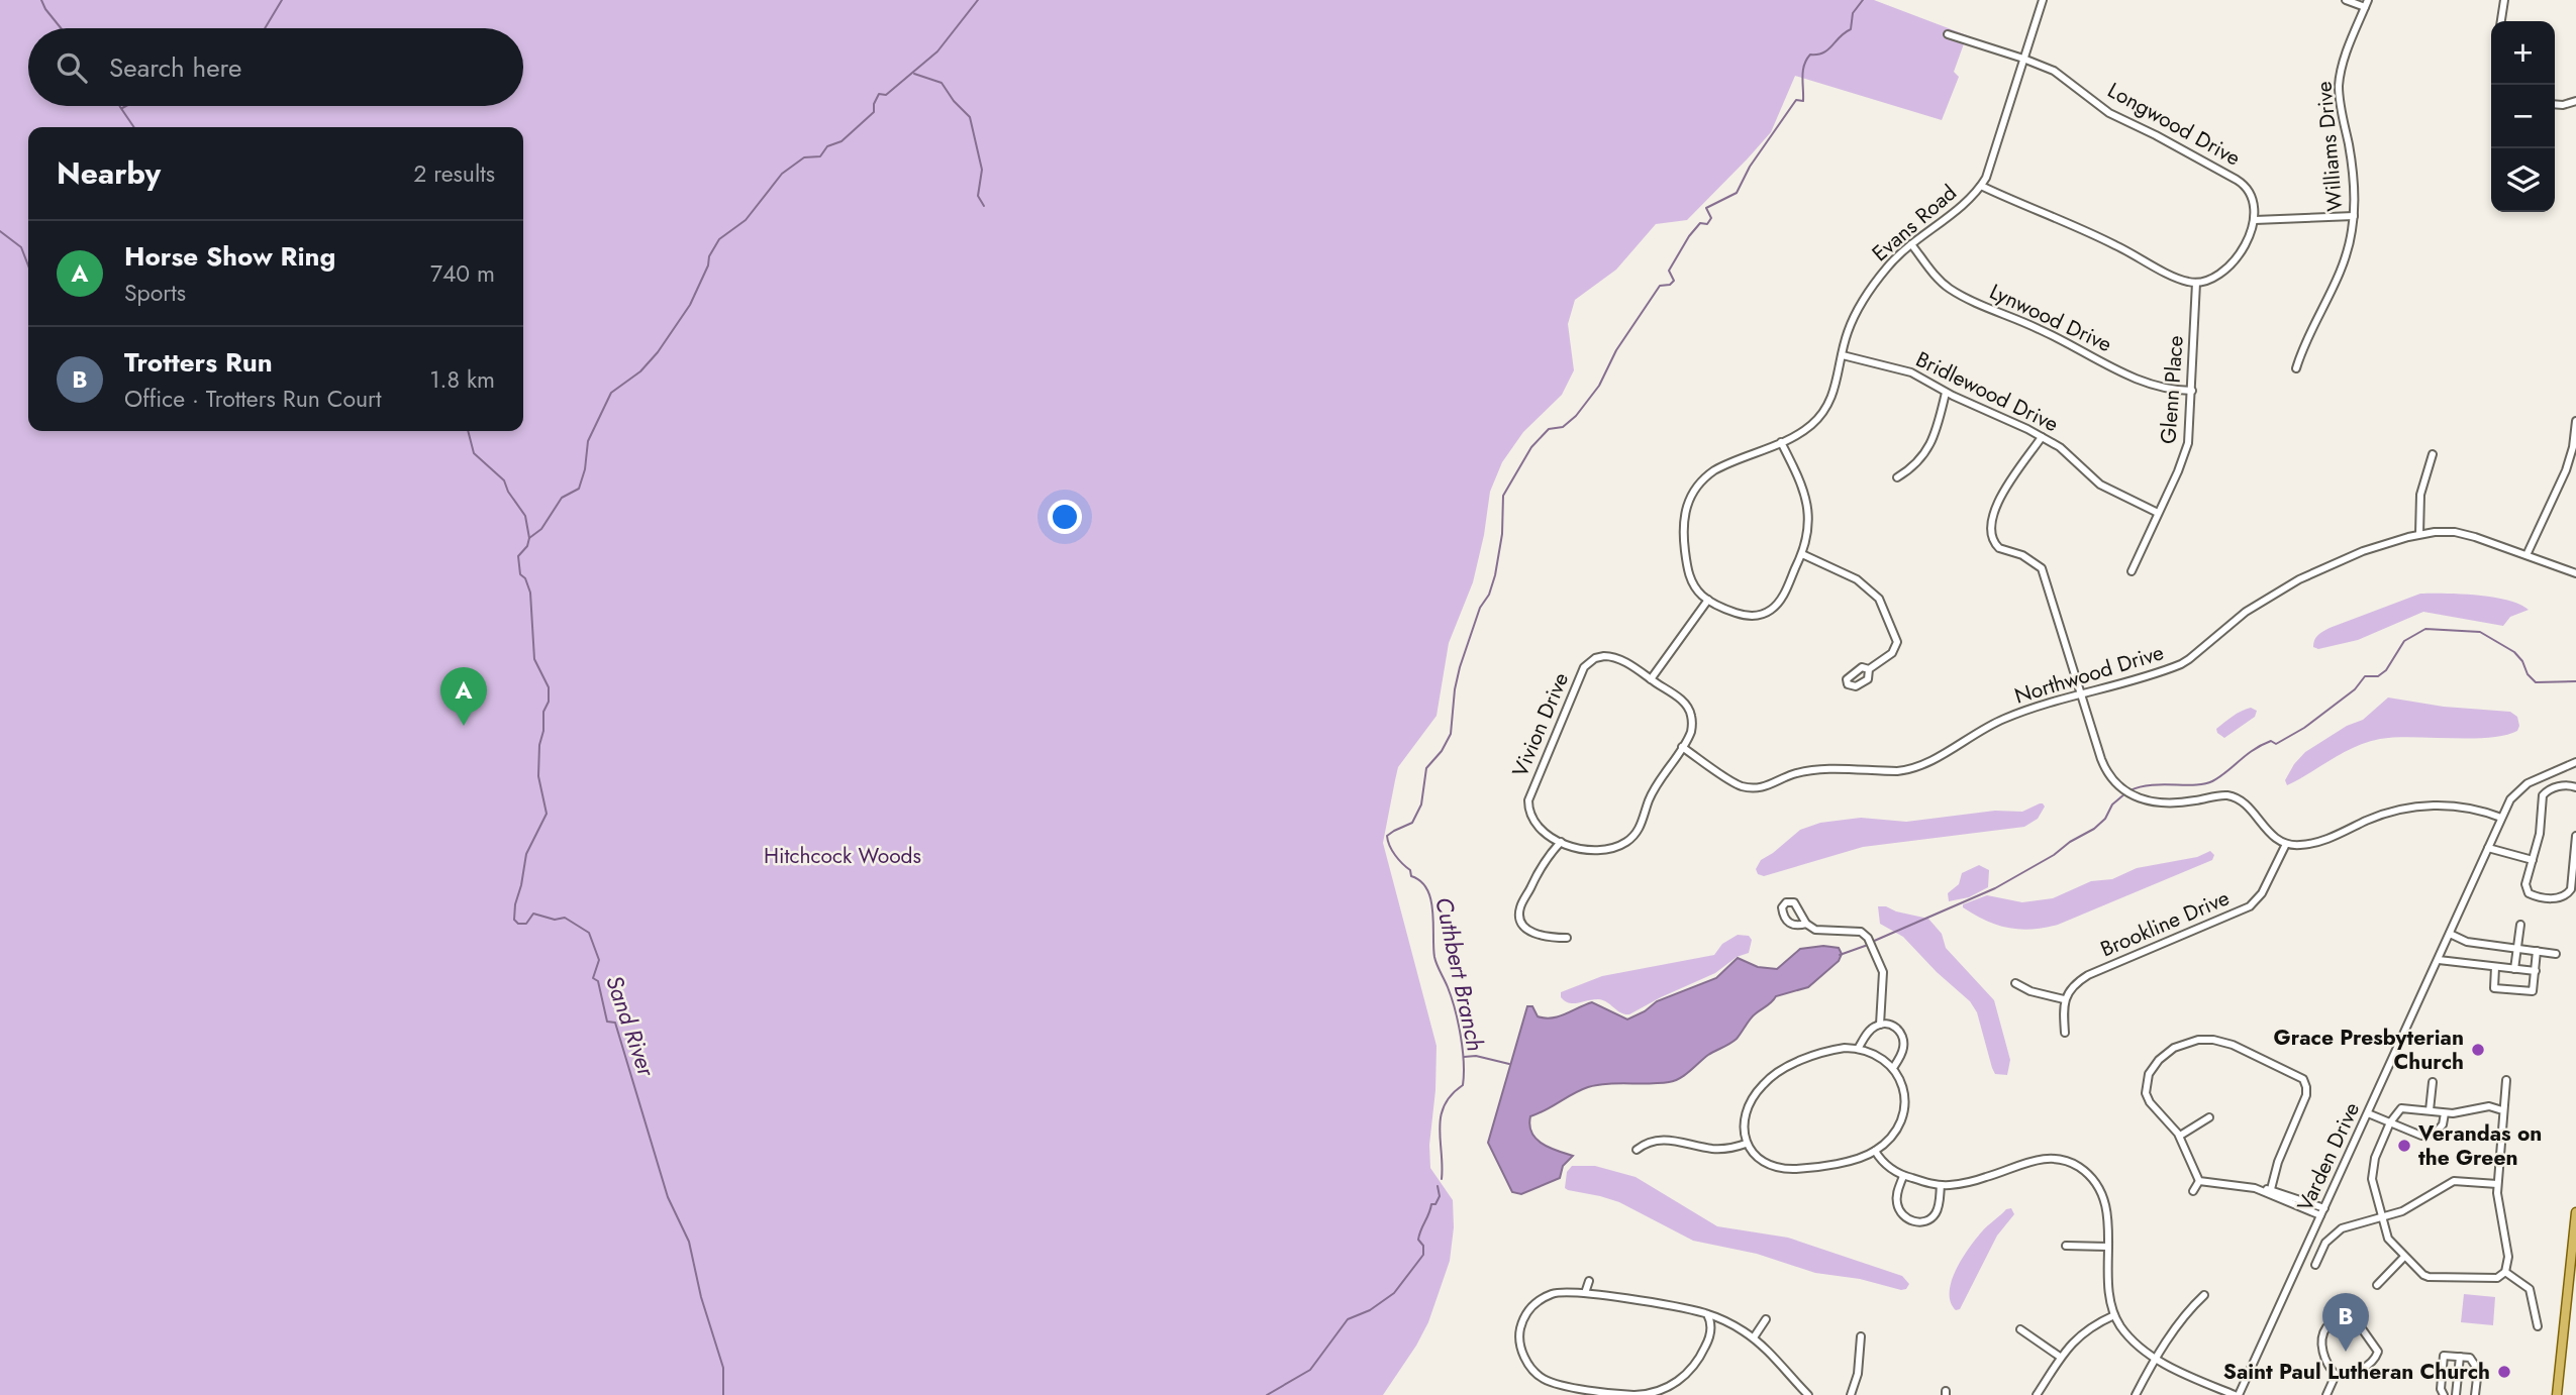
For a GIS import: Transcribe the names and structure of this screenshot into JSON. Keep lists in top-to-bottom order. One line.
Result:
{"streets":{"street":["Longwood Drive","Williams Drive","Evans Road","Lynwood Drive","Glenn Place","Bridlewood Drive","Northwood Drive","Vivion Drive","Brookline Drive","Varden Drive"]},"crossings":[["Longwood Drive","Evans Road"],["Evans Road","Lynwood Drive"],["Evans Road","Bridlewood Drive"],["Lynwood Drive","Glenn Place"],["Glenn Place","Bridlewood Drive"],["Northwood Drive","Vivion Drive"]],"water":["Cuthbert Branch","Sand River"],"parks":["Hitchcock Woods"],"places":["Grace Presbyterian Church","Verandas on the Green","Saint Paul Lutheran Church"],"page":{"map_buttons":["+","−"],"search":"Search here","heading":["Nearby","2 results"],"list":[{"mark":"A","name":"Horse Show Ring","note":"Sports","value":"740 m"},{"mark":"B","name":"Trotters Run","note":"Office · Trotters Run Court","value":"1.8 km"}],"pins":["A","B"]}}
